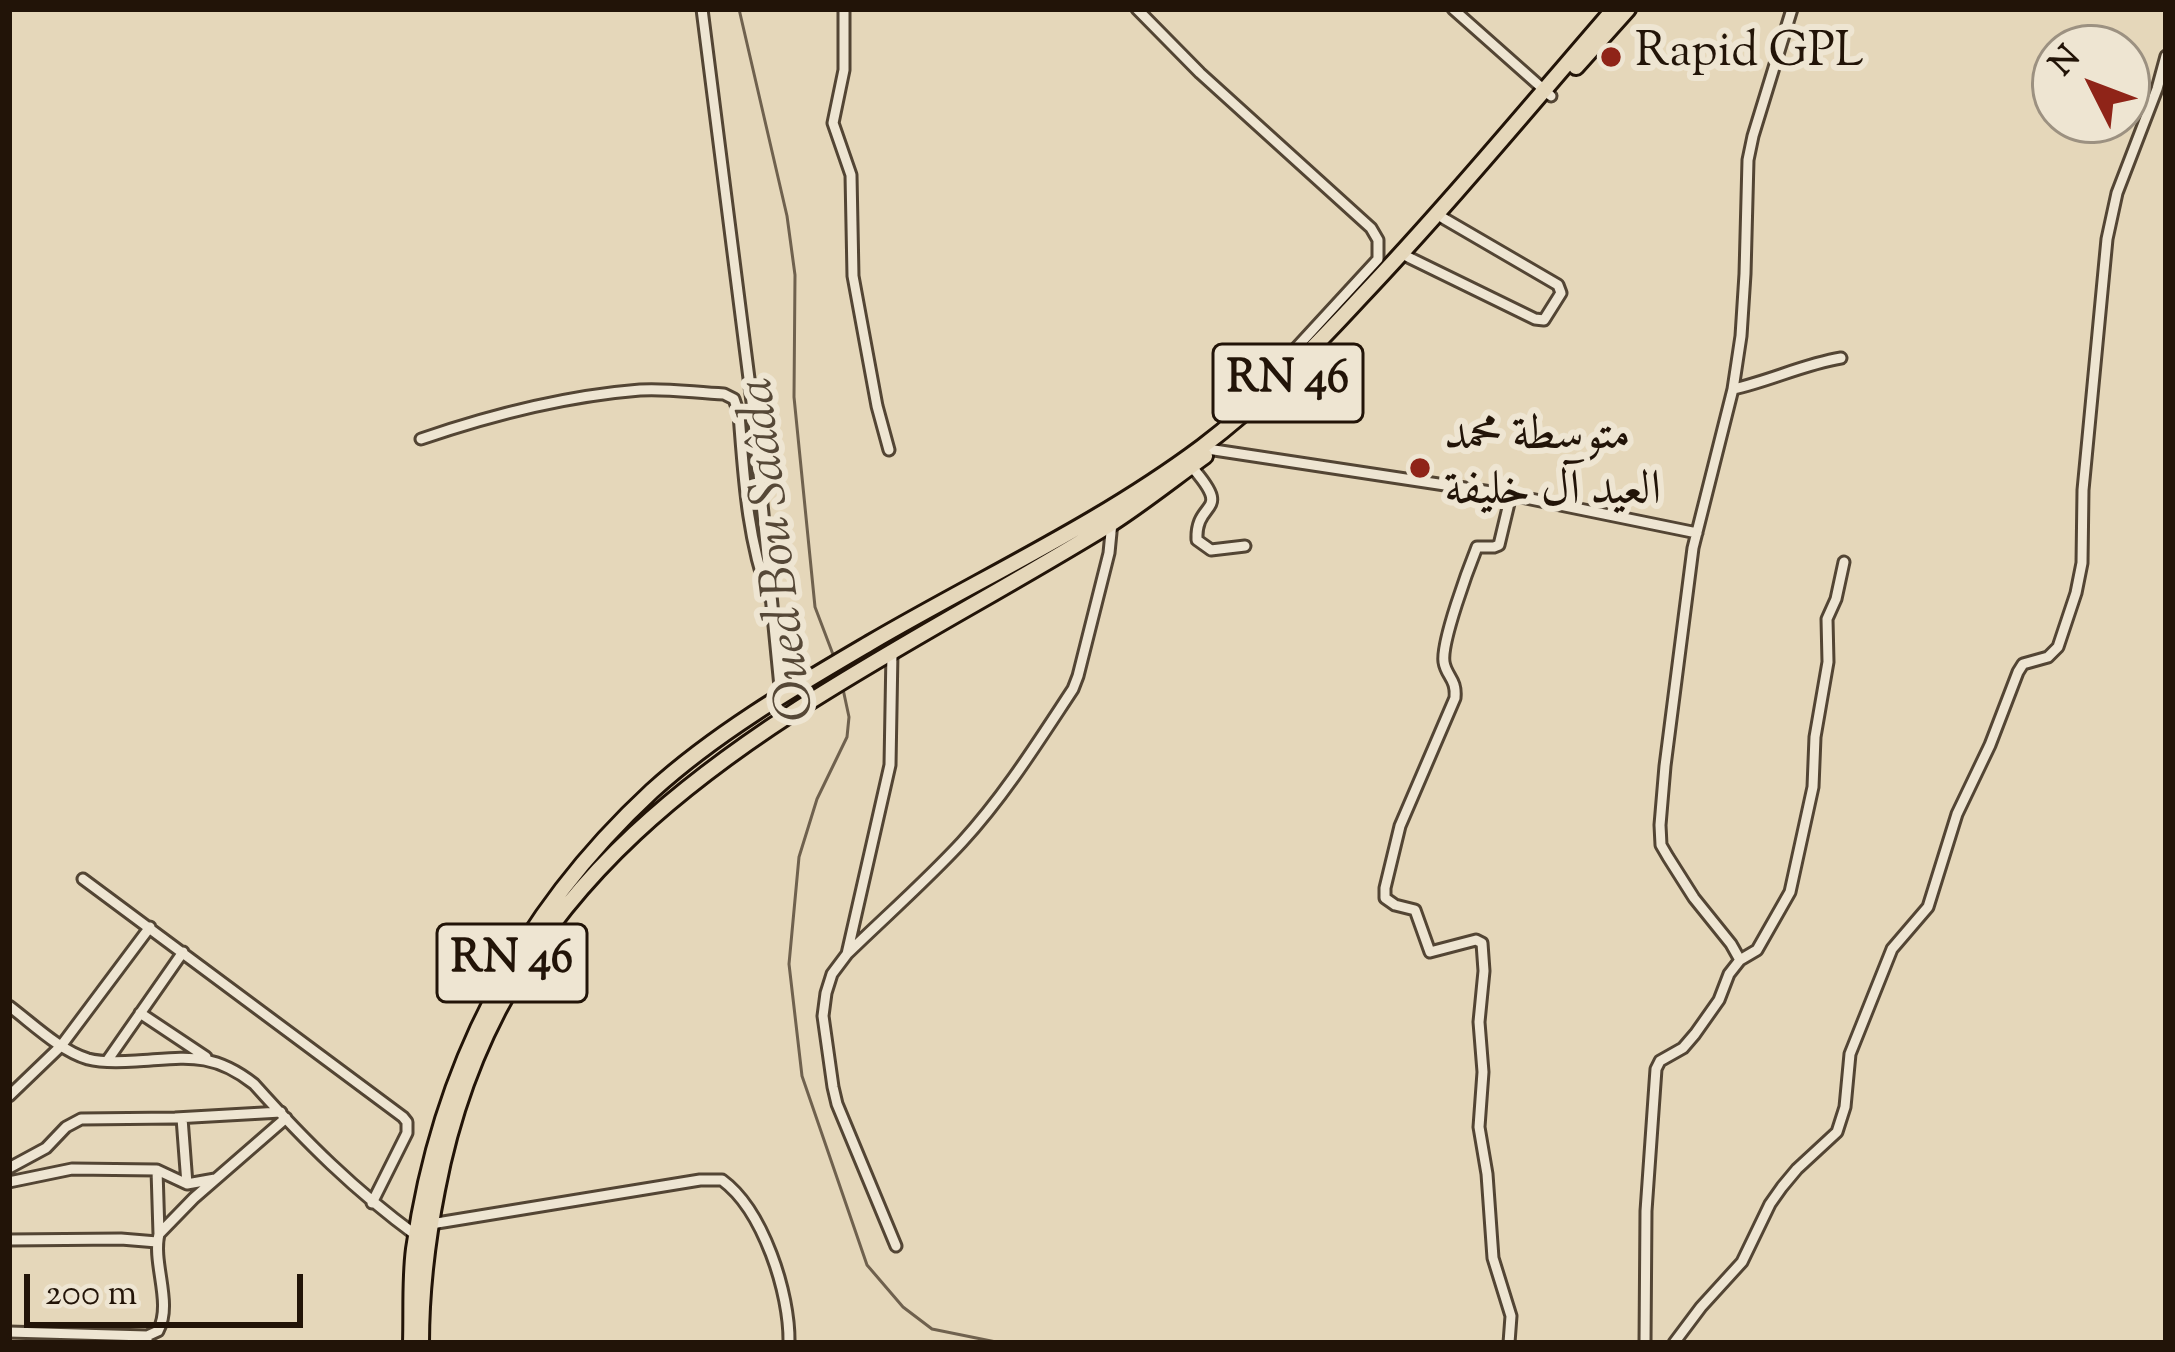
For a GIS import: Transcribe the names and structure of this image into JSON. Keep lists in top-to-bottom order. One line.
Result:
{"streets":{"main road":["RN 46"]},"water":["Oued Bou Saâda"],"places":["Rapid GPL","متوسطة محمد العيد آل خليفة"],"scale_bar":"200 m","north":"top left"}
